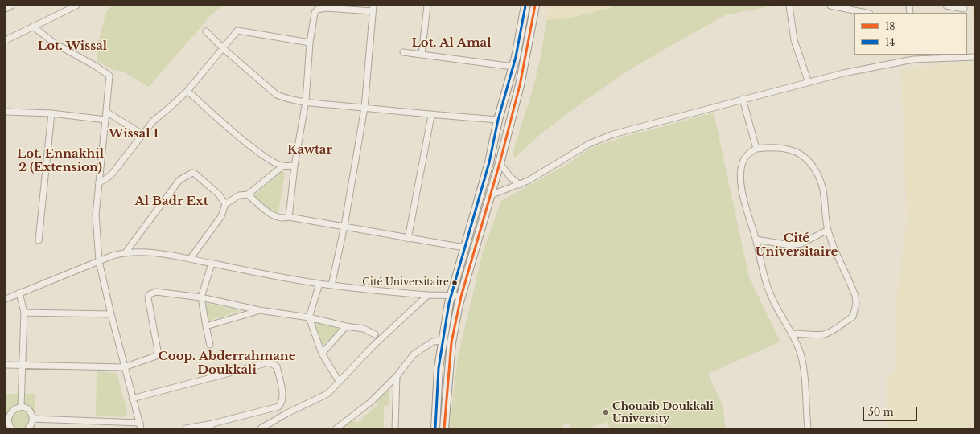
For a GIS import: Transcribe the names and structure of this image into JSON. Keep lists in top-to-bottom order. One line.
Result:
{"districts":["Lot. Al Amal","Lot. Wissal","Wissal 1","Kawtar","Lot. Ennakhil 2 (Extension)","Al Badr Ext","Cité Universitaire","Coop. Abderrahmane Doukkali"],"places":["Cité Universitaire","Chouaib Doukkali University"],"lines":["transit line 18","transit line 14"],"legend":["18","14"],"scale_bar":"50 m"}
